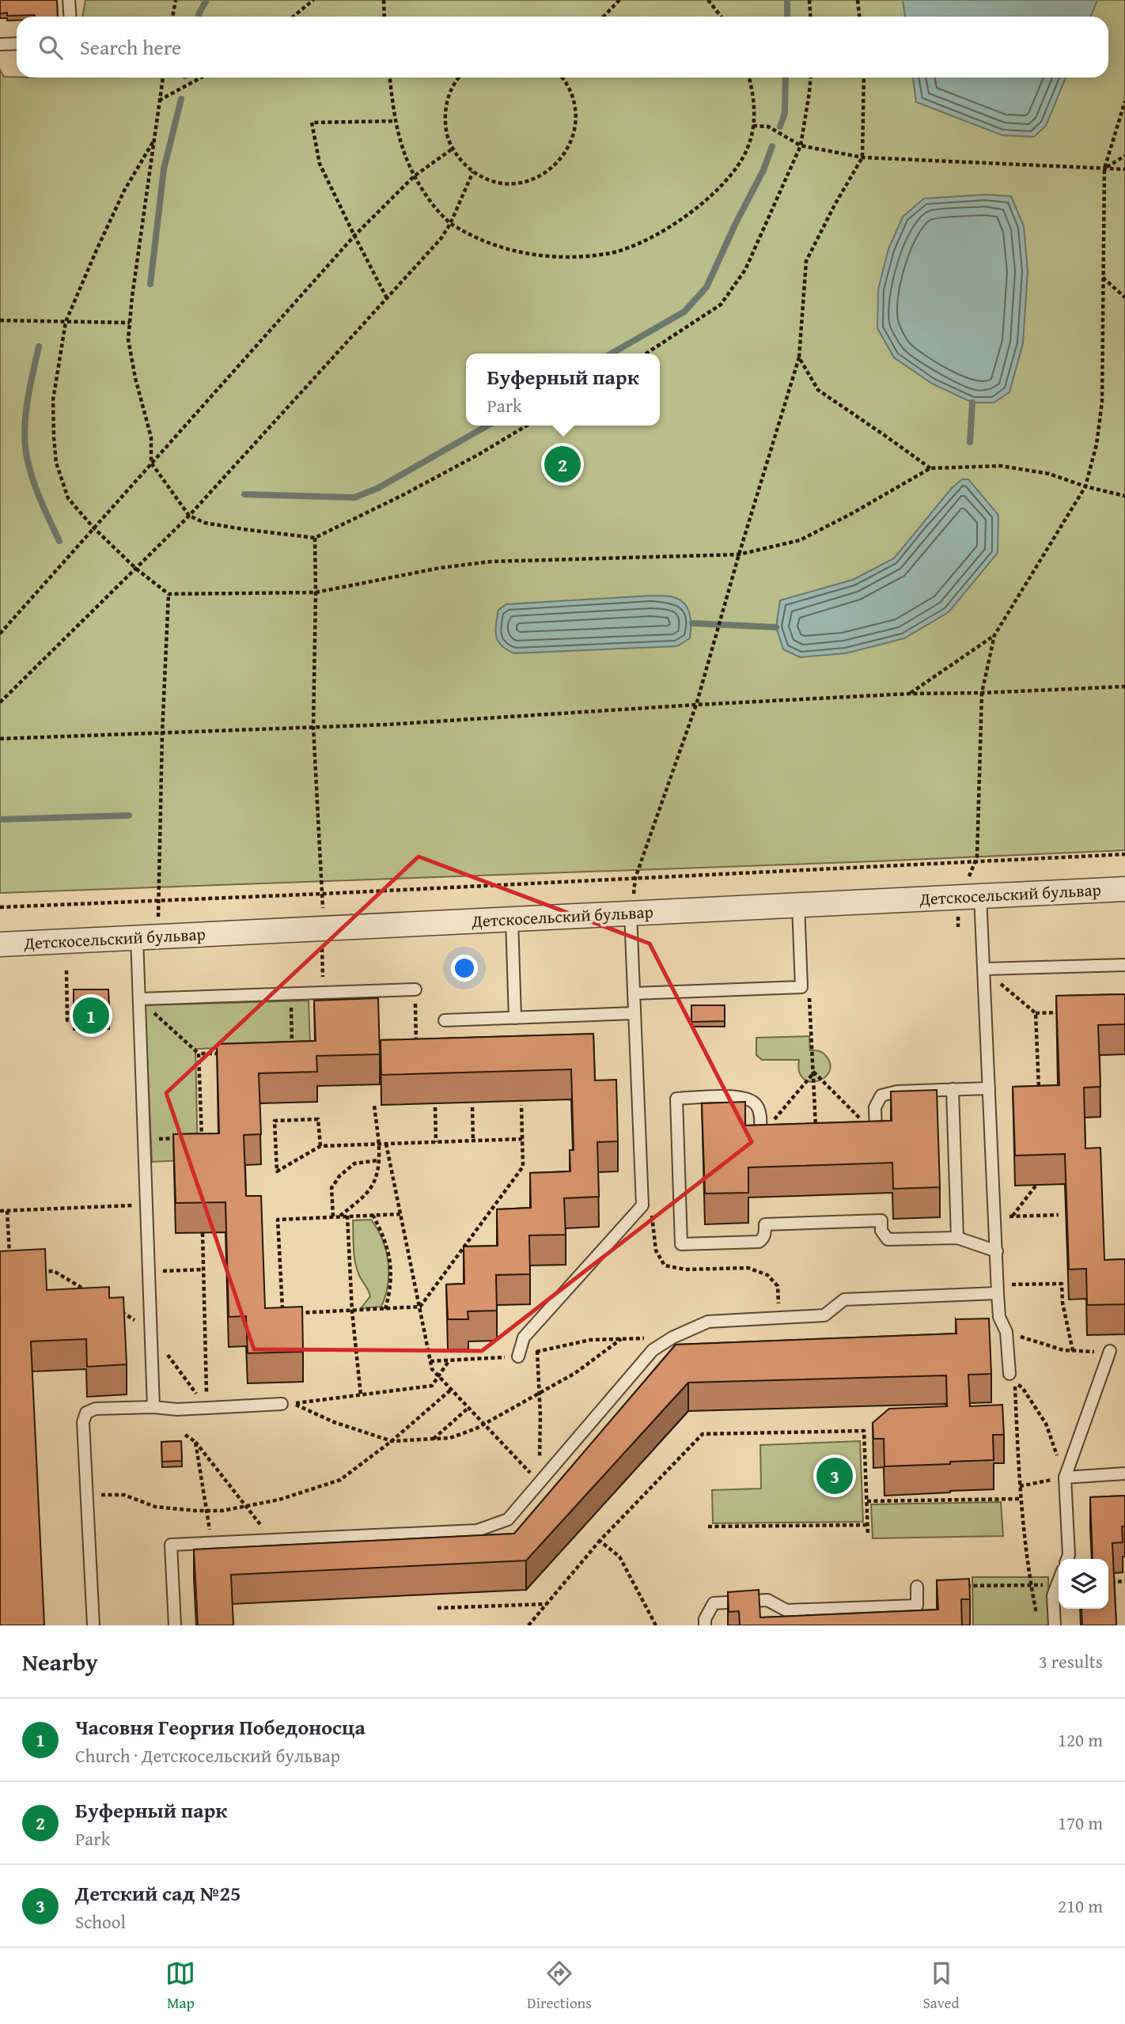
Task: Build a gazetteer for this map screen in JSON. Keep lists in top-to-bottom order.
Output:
{
  "streets": {
    "street": ["Детскосельский бульвар"]
  },
  "page": {
    "search": "Search here",
    "popup": ["Буферный парк", "Park"],
    "pins": ["2", "1", "3"],
    "heading": ["Nearby", "3 results"],
    "list": [
      {
        "mark": "1",
        "name": "Часовня Георгия Победоносца",
        "note": "Church · Детскосельский бульвар",
        "value": "120 m"
      },
      {
        "mark": "2",
        "name": "Буферный парк",
        "note": "Park",
        "value": "170 m"
      },
      {
        "mark": "3",
        "name": "Детский сад №25",
        "note": "School",
        "value": "210 m"
      }
    ],
    "nav": ["Map", "Directions", "Saved"]
  }
}
